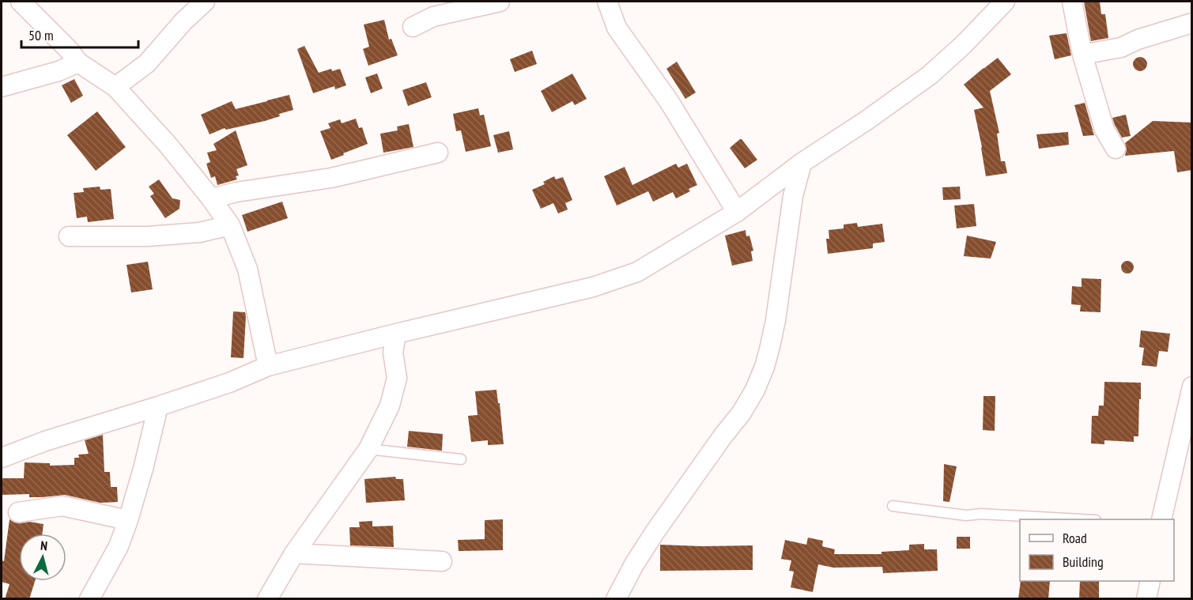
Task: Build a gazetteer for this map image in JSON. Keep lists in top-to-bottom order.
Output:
{
  "legend": ["Road", "Building"],
  "scale_bar": "50 m",
  "north": "top"
}
